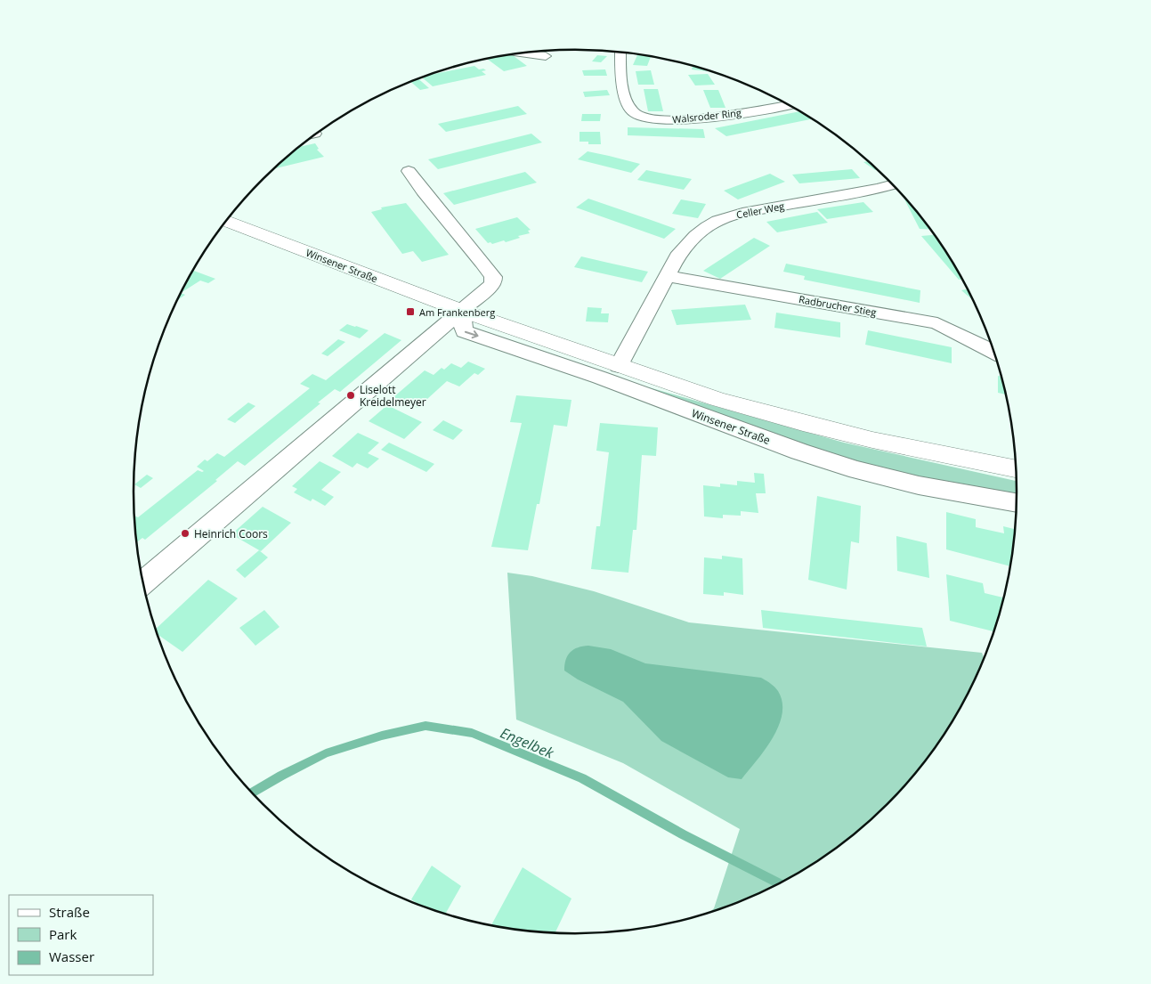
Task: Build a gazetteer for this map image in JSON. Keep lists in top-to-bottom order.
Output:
{
  "streets": {
    "main road": ["Winsener Straße"],
    "street": ["Walsroder Ring", "Celler Weg", "Radbrucher Stieg"]
  },
  "crossings": [
    ["Celler Weg", "Winsener Straße"],
    ["Celler Weg", "Radbrucher Stieg"]
  ],
  "water": ["Engelbek"],
  "places": {
    "transit": ["Am Frankenberg"],
    "other": ["Liselott Kreidelmeyer", "Heinrich Coors"]
  },
  "legend": ["Straße", "Park", "Wasser"]
}
